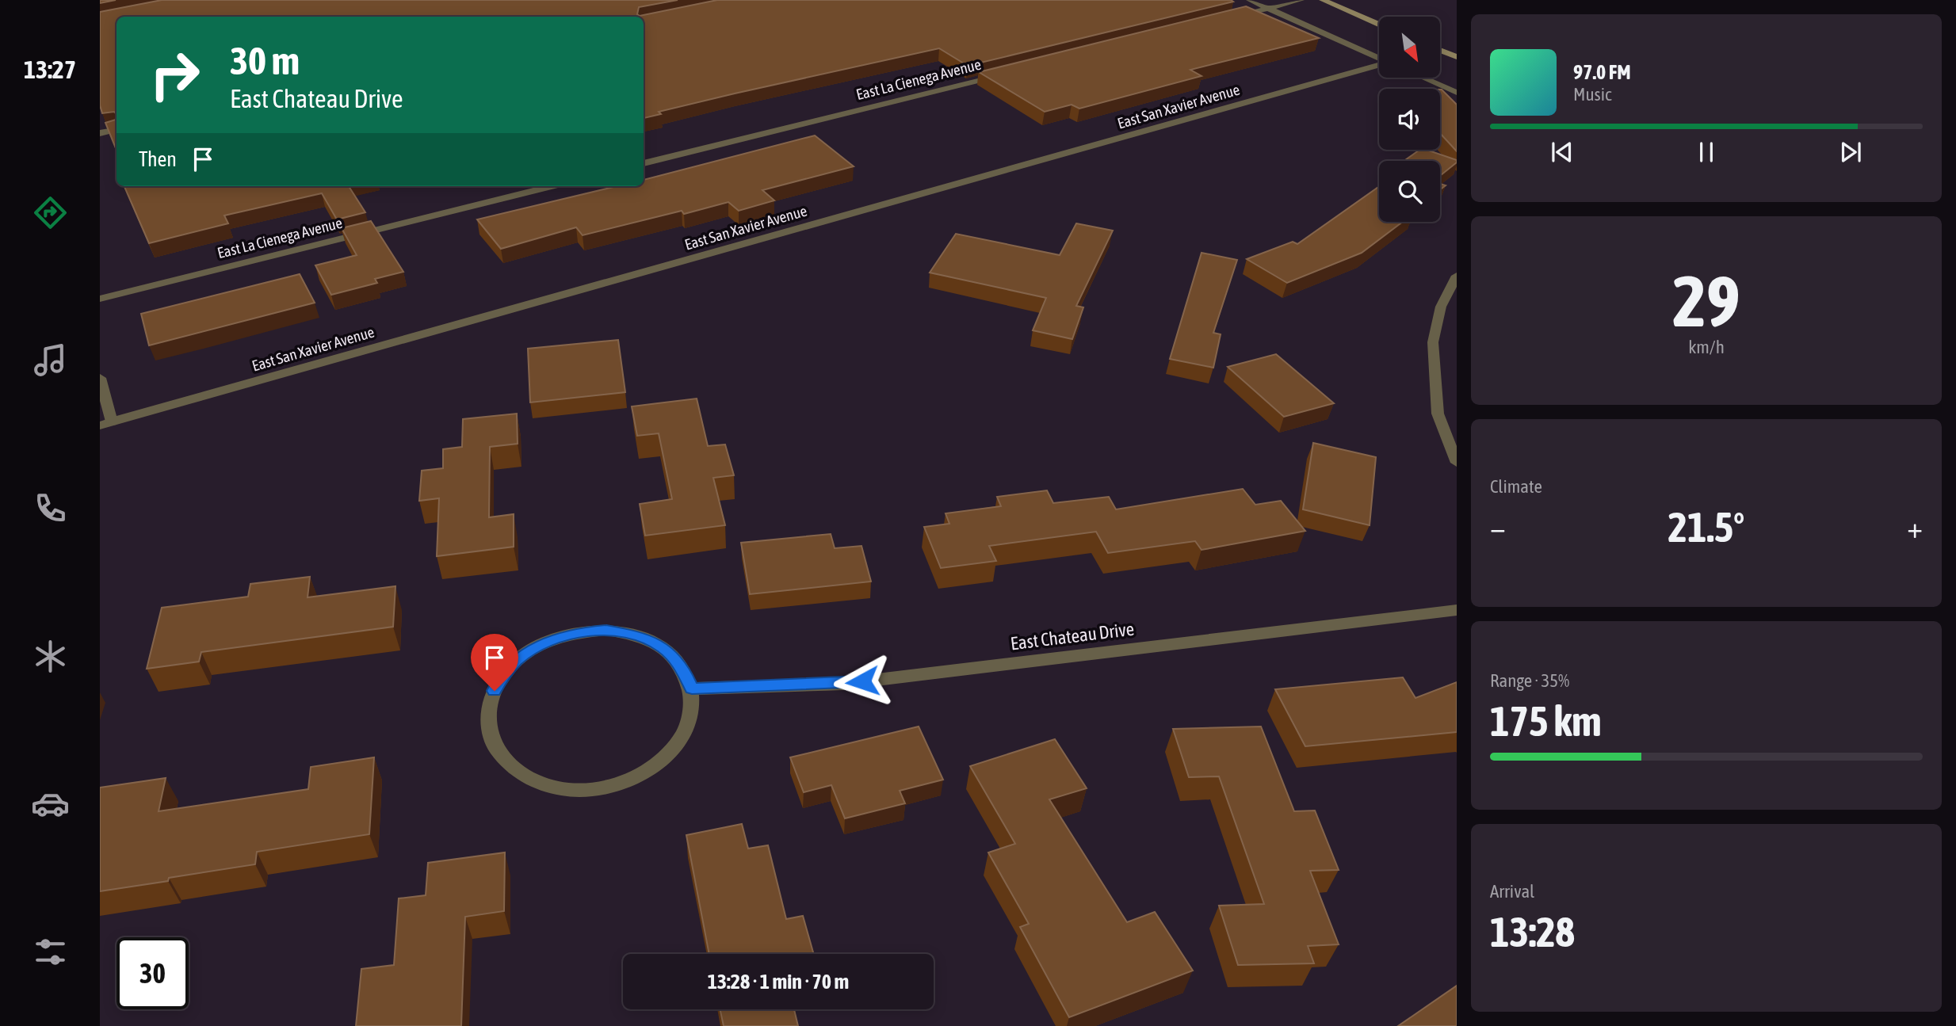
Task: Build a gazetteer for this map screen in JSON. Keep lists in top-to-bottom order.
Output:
{
  "streets": {
    "street": ["East La Cienega Avenue", "East San Xavier Avenue", "East Chateau Drive"]
  },
  "north": "bottom right",
  "page": {
    "tabs": "13:27",
    "turn": ["30 m", "East Chateau Drive"],
    "song": ["97.0 FM", "Music"],
    "then": "Then",
    "tile": [
      ["29", "km/h"],
      "Climate",
      ["Range · 35%", "175 km"],
      ["Arrival", "13:28"]
    ],
    "heat": ["−", "21.5°", "+"],
    "limit": "30",
    "trip": "13:28 · 1 min · 70 m"
  }
}
